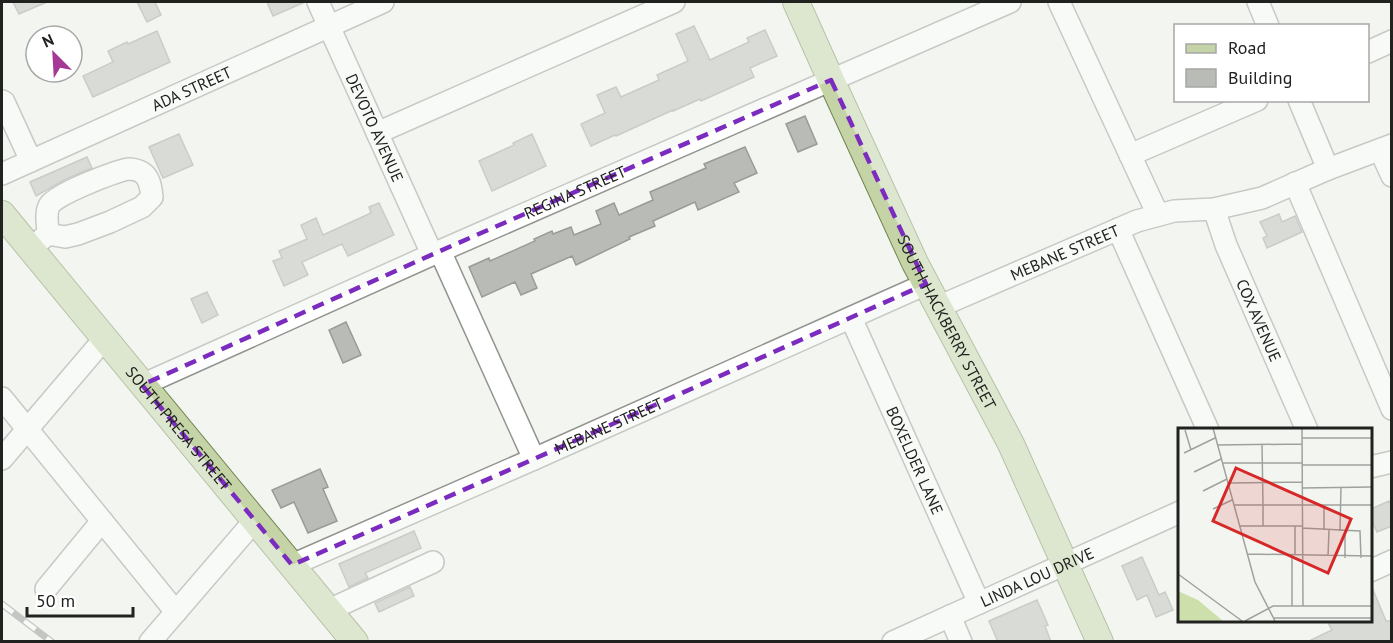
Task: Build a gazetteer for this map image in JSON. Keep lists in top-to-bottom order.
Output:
{
  "streets": {
    "main road": ["SOUTH HACKBERRY STREET", "SOUTH PRESA STREET"],
    "street": [
      "ADA STREET",
      "DEVOTO AVENUE",
      "REGINA STREET",
      "MEBANE STREET",
      "COX AVENUE",
      "BOXELDER LANE",
      "LINDA LOU DRIVE"
    ]
  },
  "crossings": [
    ["ADA STREET", "DEVOTO AVENUE"],
    ["DEVOTO AVENUE", "REGINA STREET"],
    ["DEVOTO AVENUE", "MEBANE STREET"],
    ["REGINA STREET", "SOUTH HACKBERRY STREET"],
    ["REGINA STREET", "SOUTH PRESA STREET"],
    ["MEBANE STREET", "COX AVENUE"],
    ["MEBANE STREET", "SOUTH HACKBERRY STREET"],
    ["MEBANE STREET", "SOUTH PRESA STREET"],
    ["MEBANE STREET", "BOXELDER LANE"],
    ["SOUTH HACKBERRY STREET", "LINDA LOU DRIVE"],
    ["BOXELDER LANE", "LINDA LOU DRIVE"]
  ],
  "legend": ["Road", "Building"],
  "scale_bar": "50 m",
  "north": "top left"
}
